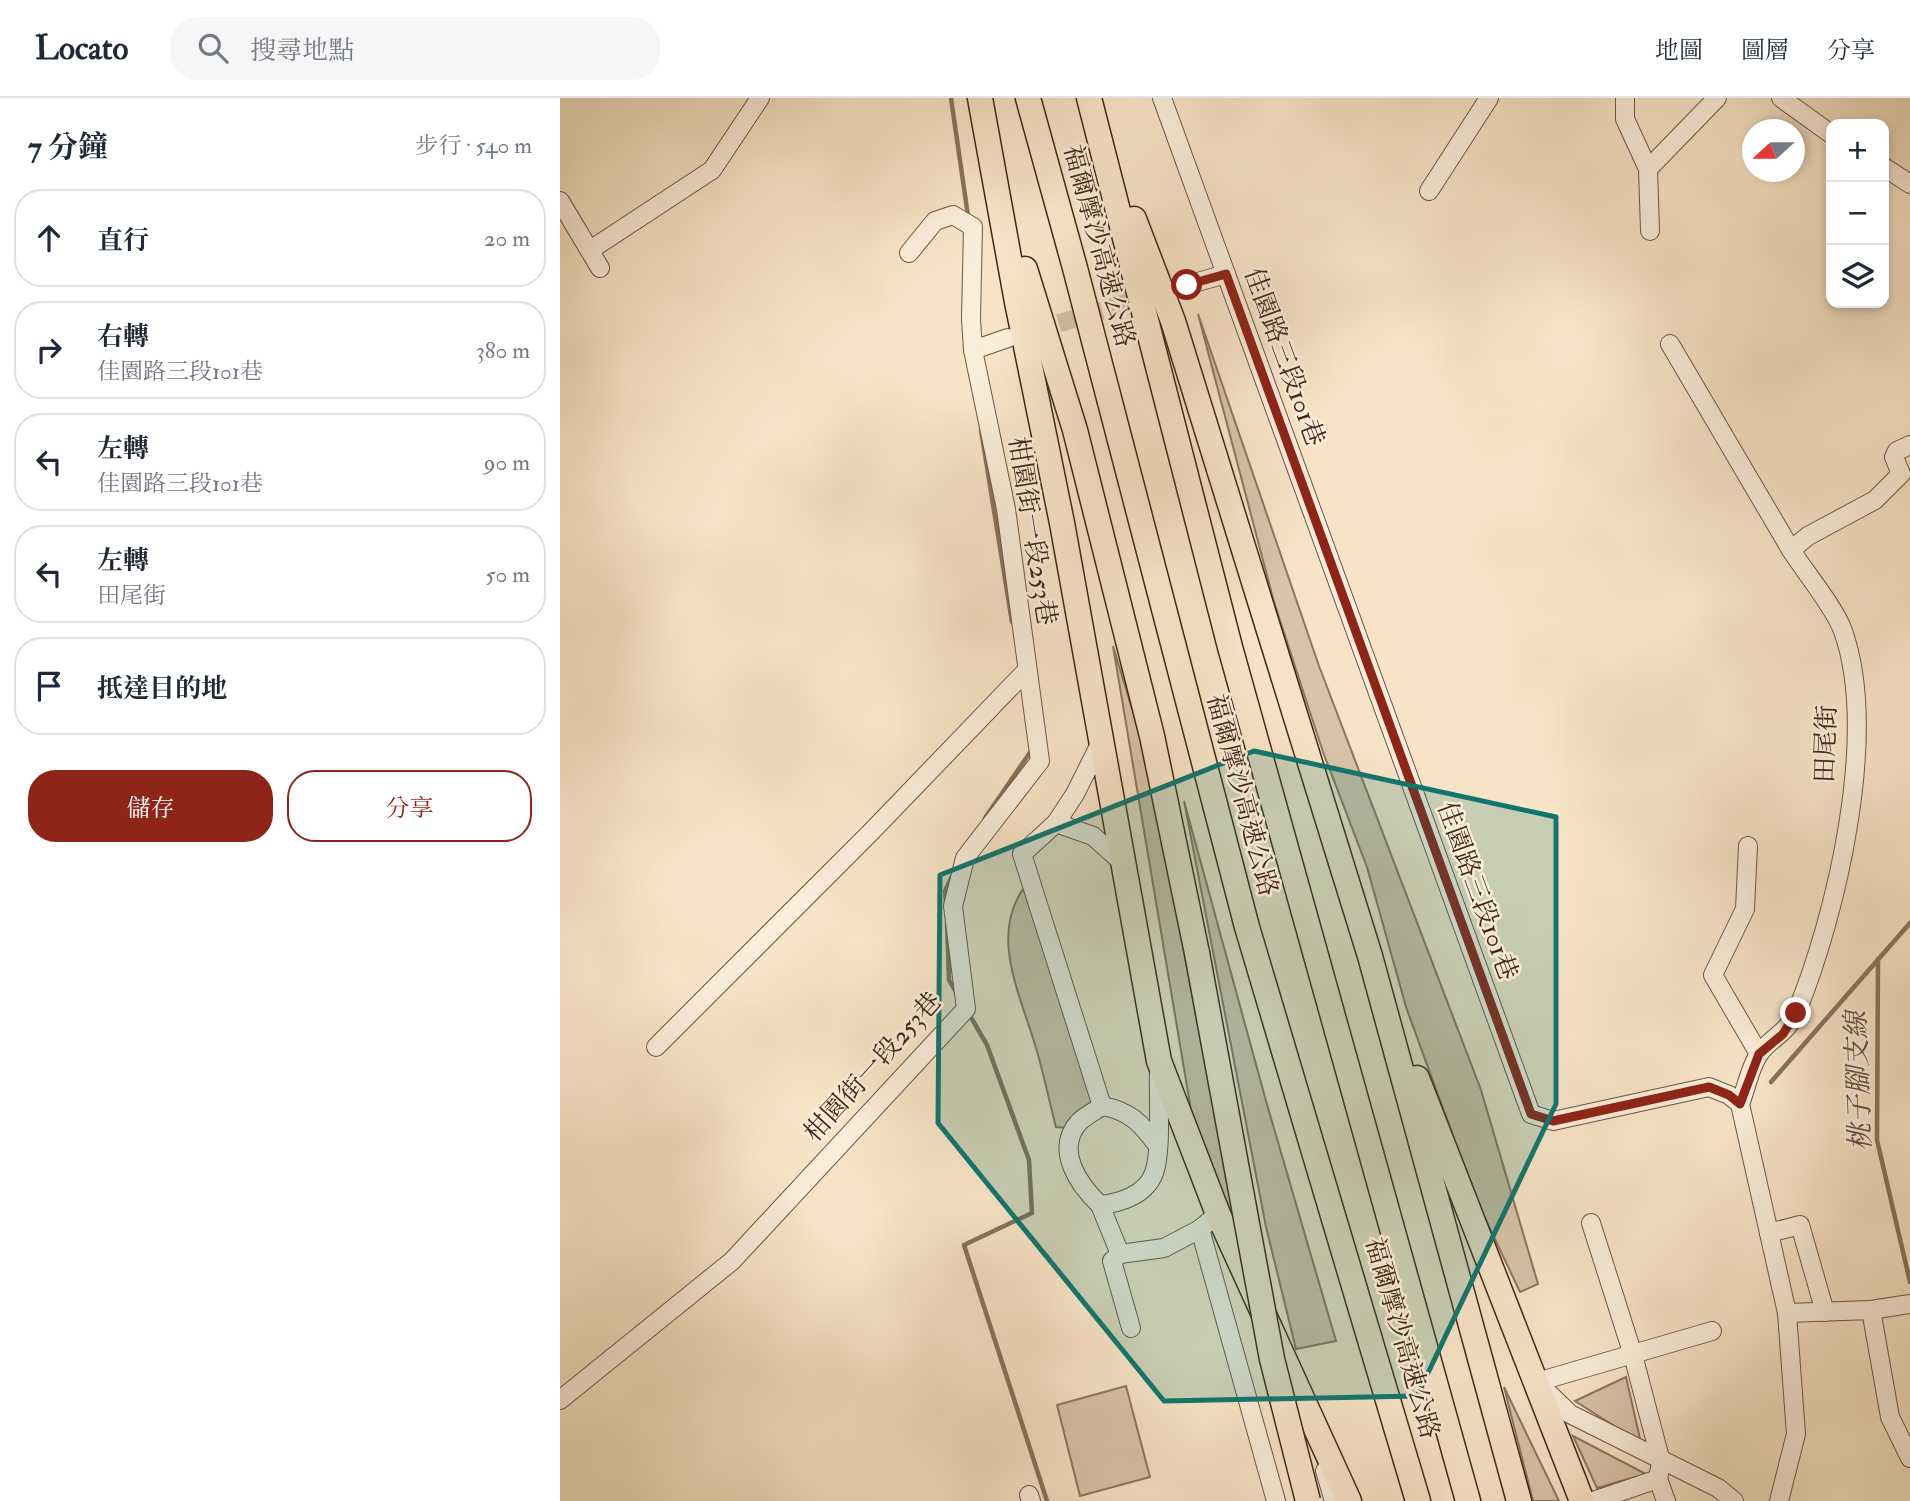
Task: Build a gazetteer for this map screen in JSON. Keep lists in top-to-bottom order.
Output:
{
  "streets": {
    "highway": ["福爾摩沙高速公路"],
    "street": ["佳園路三段101巷", "柑園街一段253巷", "田尾街"]
  },
  "crossings": [
    ["佳園路三段101巷", "田尾街"]
  ],
  "water": ["桃子腳支線"],
  "north": "left",
  "page": {
    "header": "Locato",
    "search": "搜尋地點",
    "nav": ["地圖", "圖層", "分享"],
    "heading": ["7 分鐘", "步行 · 540 m"],
    "map_buttons": ["+", "−"],
    "list": [
      ["直行", "20 m"],
      ["右轉", "佳園路三段101巷", "380 m"],
      ["左轉", "佳園路三段101巷", "90 m"],
      ["左轉", "田尾街", "50 m"],
      "抵達目的地"
    ],
    "buttons": ["儲存", "分享"]
  }
}
